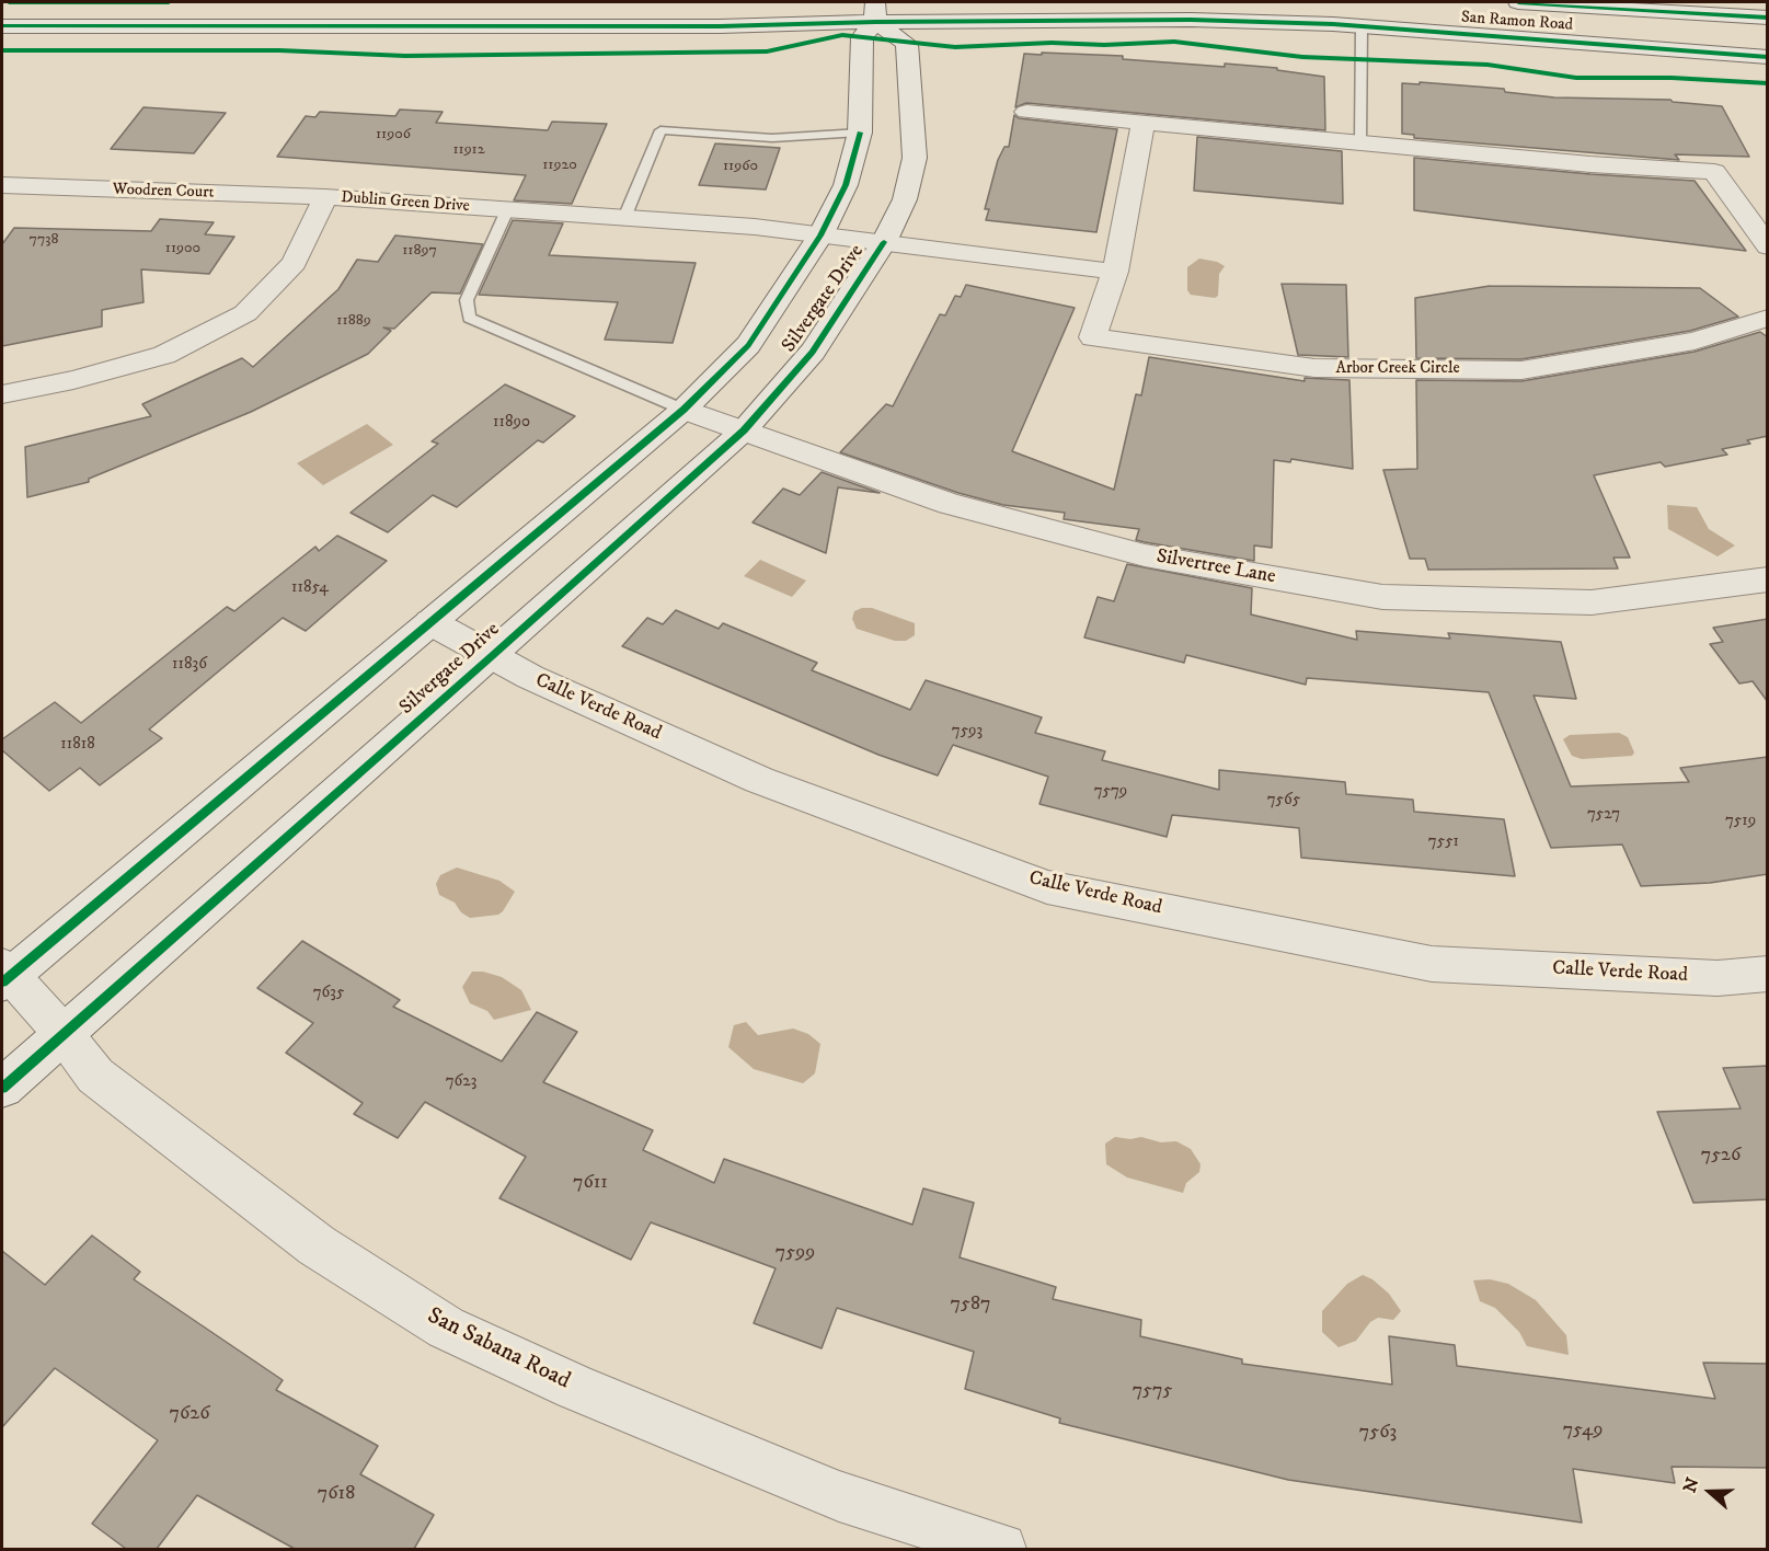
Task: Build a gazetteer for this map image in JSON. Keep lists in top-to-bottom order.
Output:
{
  "streets": {
    "street": [
      "San Ramon Road",
      "Woodren Court",
      "Dublin Green Drive",
      "Silvergate Drive",
      "Arbor Creek Circle",
      "Silvertree Lane",
      "Calle Verde Road",
      "San Sabana Road"
    ]
  },
  "crossings": [
    ["San Ramon Road", "Silvergate Drive"],
    ["Woodren Court", "Dublin Green Drive"],
    ["Dublin Green Drive", "Silvergate Drive"],
    ["Silvergate Drive", "Silvertree Lane"],
    ["Silvergate Drive", "Calle Verde Road"],
    ["Silvergate Drive", "San Sabana Road"]
  ],
  "house_numbers": [
    "11906",
    "11912",
    "11920",
    "11960",
    "7738",
    "11900",
    "11897",
    "11889",
    "11890",
    "11854",
    "11836",
    "7593",
    "11818",
    "7579",
    "7565",
    "7527",
    "7519",
    "7551",
    "7635",
    "7623",
    "7526",
    "7611",
    "7599",
    "7587",
    "7575",
    "7626",
    "7549",
    "7563",
    "7618"
  ],
  "north": "left"
}
